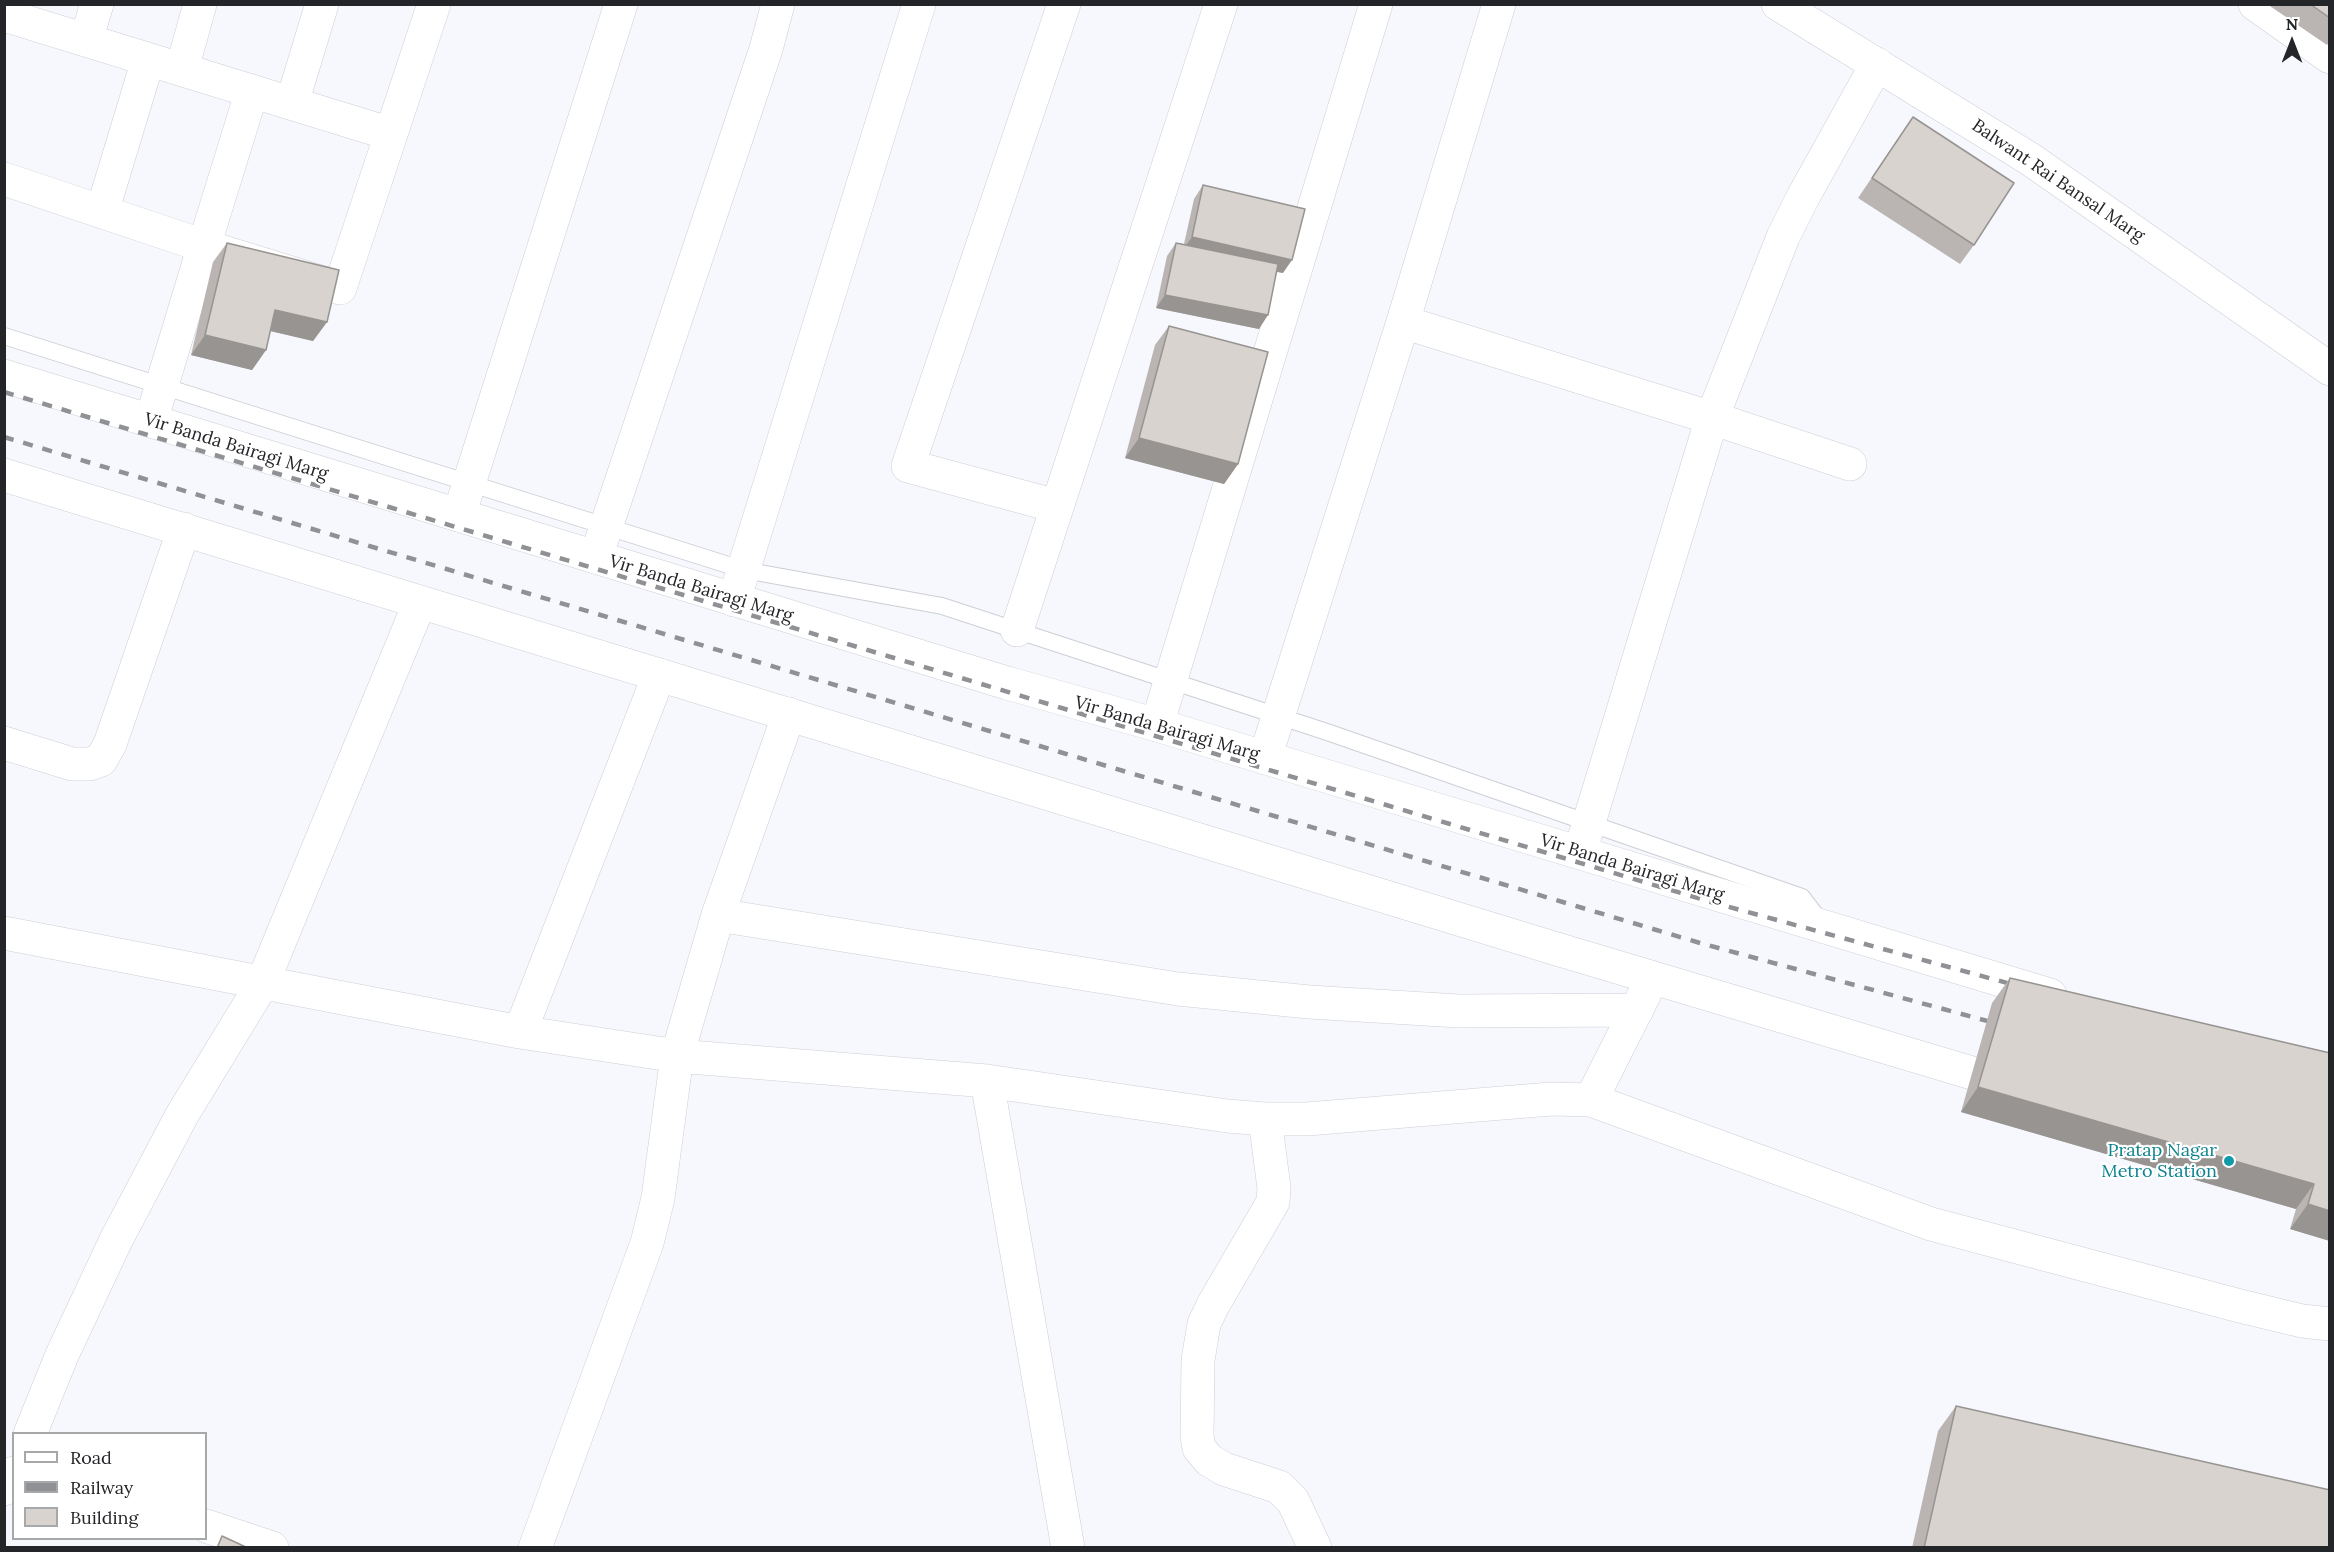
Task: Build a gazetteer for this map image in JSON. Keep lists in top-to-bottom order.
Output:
{
  "streets": {
    "street": ["Balwant Rai Bansal Marg", "Vir Banda Bairagi Marg"]
  },
  "places": ["Pratap Nagar Metro Station"],
  "legend": ["Road", "Railway", "Building"],
  "north": "top"
}
